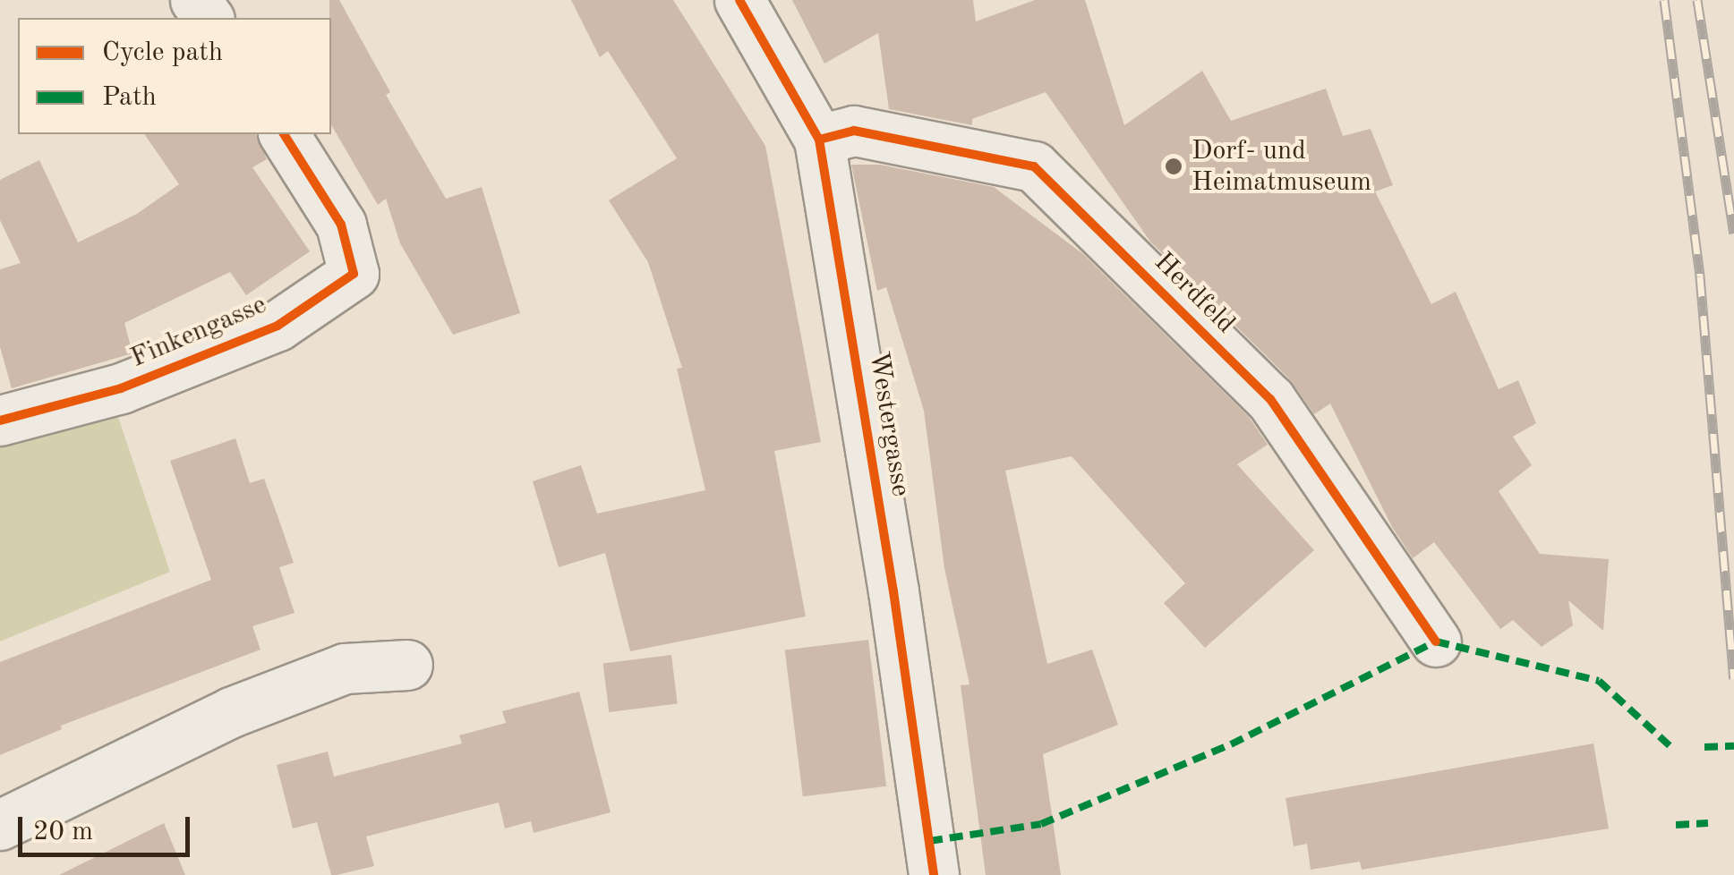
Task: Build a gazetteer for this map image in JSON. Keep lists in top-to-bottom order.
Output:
{
  "streets": {
    "street": ["Herdfeld", "Finkengasse", "Westergasse"]
  },
  "crossings": [
    ["Herdfeld", "Westergasse"]
  ],
  "places": ["Dorf- und Heimatmuseum"],
  "legend": ["Cycle path", "Path"],
  "scale_bar": "20 m"
}
